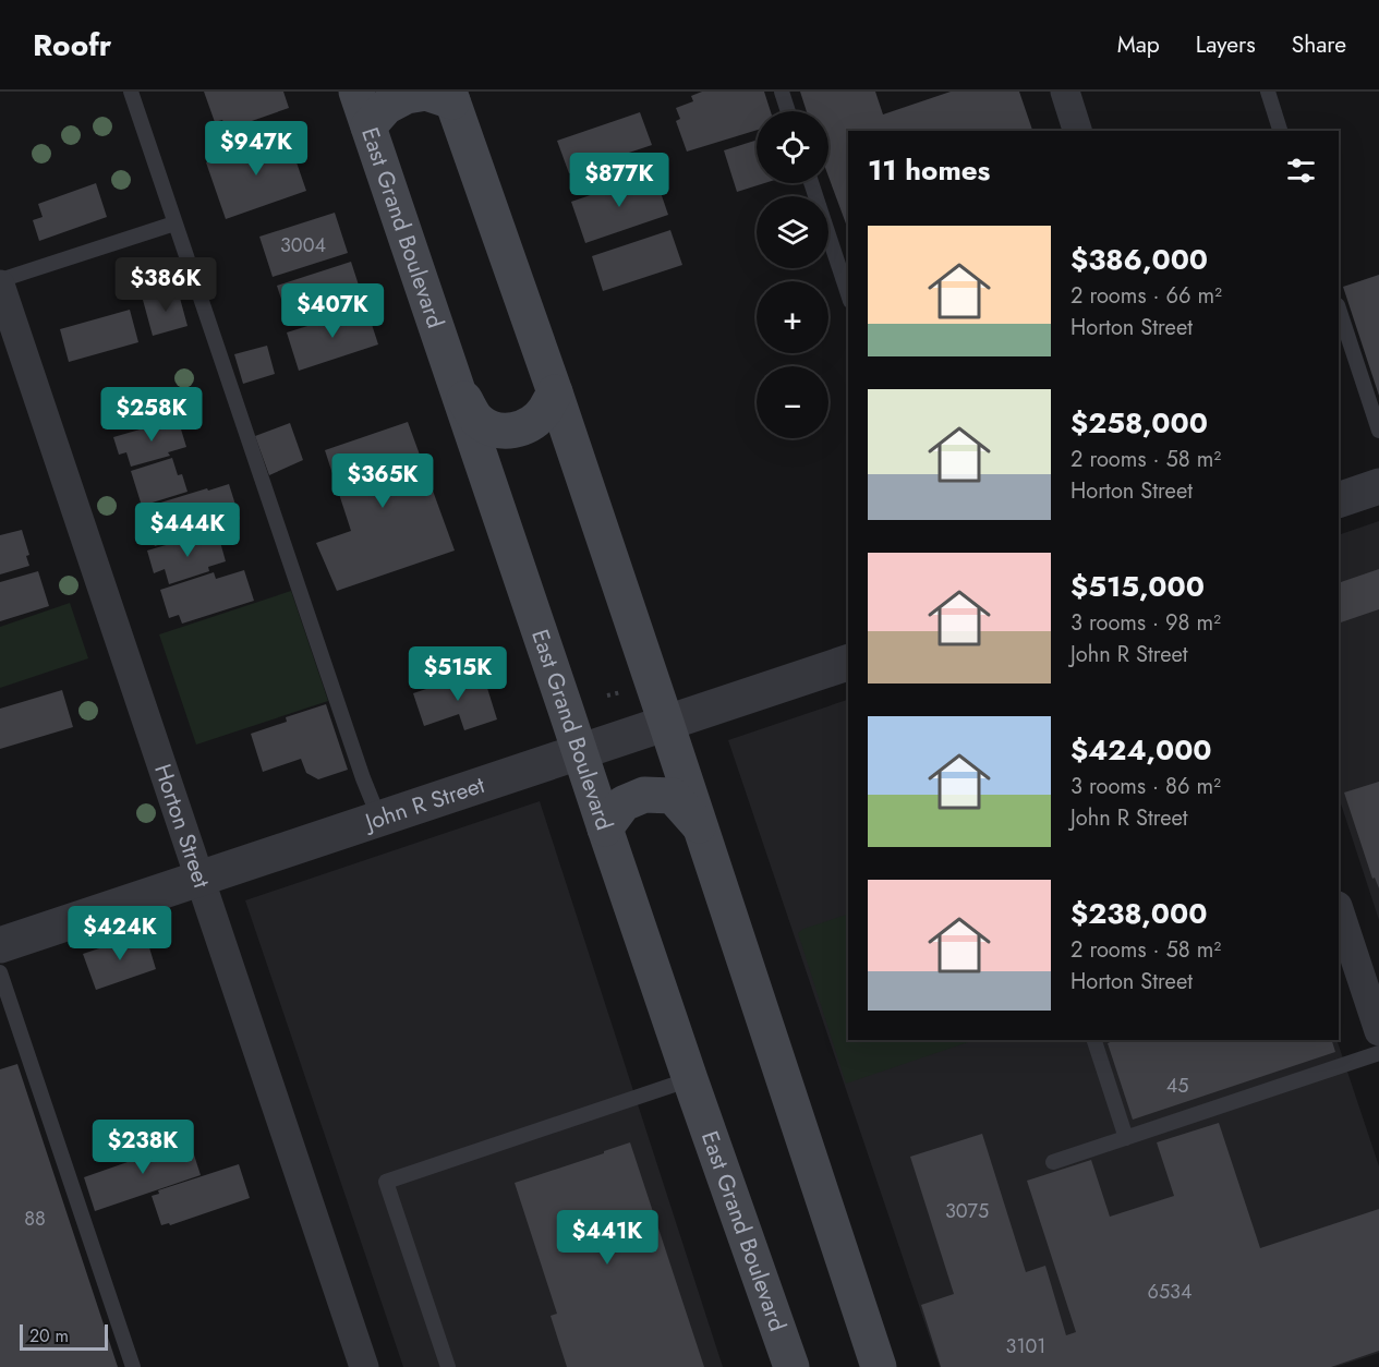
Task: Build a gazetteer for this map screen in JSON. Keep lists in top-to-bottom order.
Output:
{
  "streets": {
    "main road": ["East Grand Boulevard"],
    "street": ["John R Street", "Horton Street"]
  },
  "crossings": [
    ["East Grand Boulevard", "John R Street"],
    ["John R Street", "Horton Street"]
  ],
  "house_numbers": [
    "3004",
    "45",
    "3075",
    "88",
    "6534",
    "3101"
  ],
  "scale_bar": "20 m",
  "page": {
    "header": "Roofr",
    "nav": ["Map", "Layers", "Share"],
    "map_buttons": ["+", "−"],
    "price": [
      "$947K",
      "$877K",
      "$386K",
      "$407K",
      "$258K",
      "$365K",
      "$444K",
      "$515K",
      "$424K",
      "$238K",
      "$441K"
    ],
    "heading": "11 homes",
    "list": [
      {
        "name": "$386,000",
        "note": "2 rooms · 66 m² · Horton Street"
      },
      {
        "name": "$258,000",
        "note": "2 rooms · 58 m² · Horton Street"
      },
      {
        "name": "$515,000",
        "note": "3 rooms · 98 m² · John R Street"
      },
      {
        "name": "$424,000",
        "note": "3 rooms · 86 m² · John R Street"
      },
      {
        "name": "$238,000",
        "note": "2 rooms · 58 m² · Horton Street"
      }
    ],
    "scale": "20 m"
  }
}
